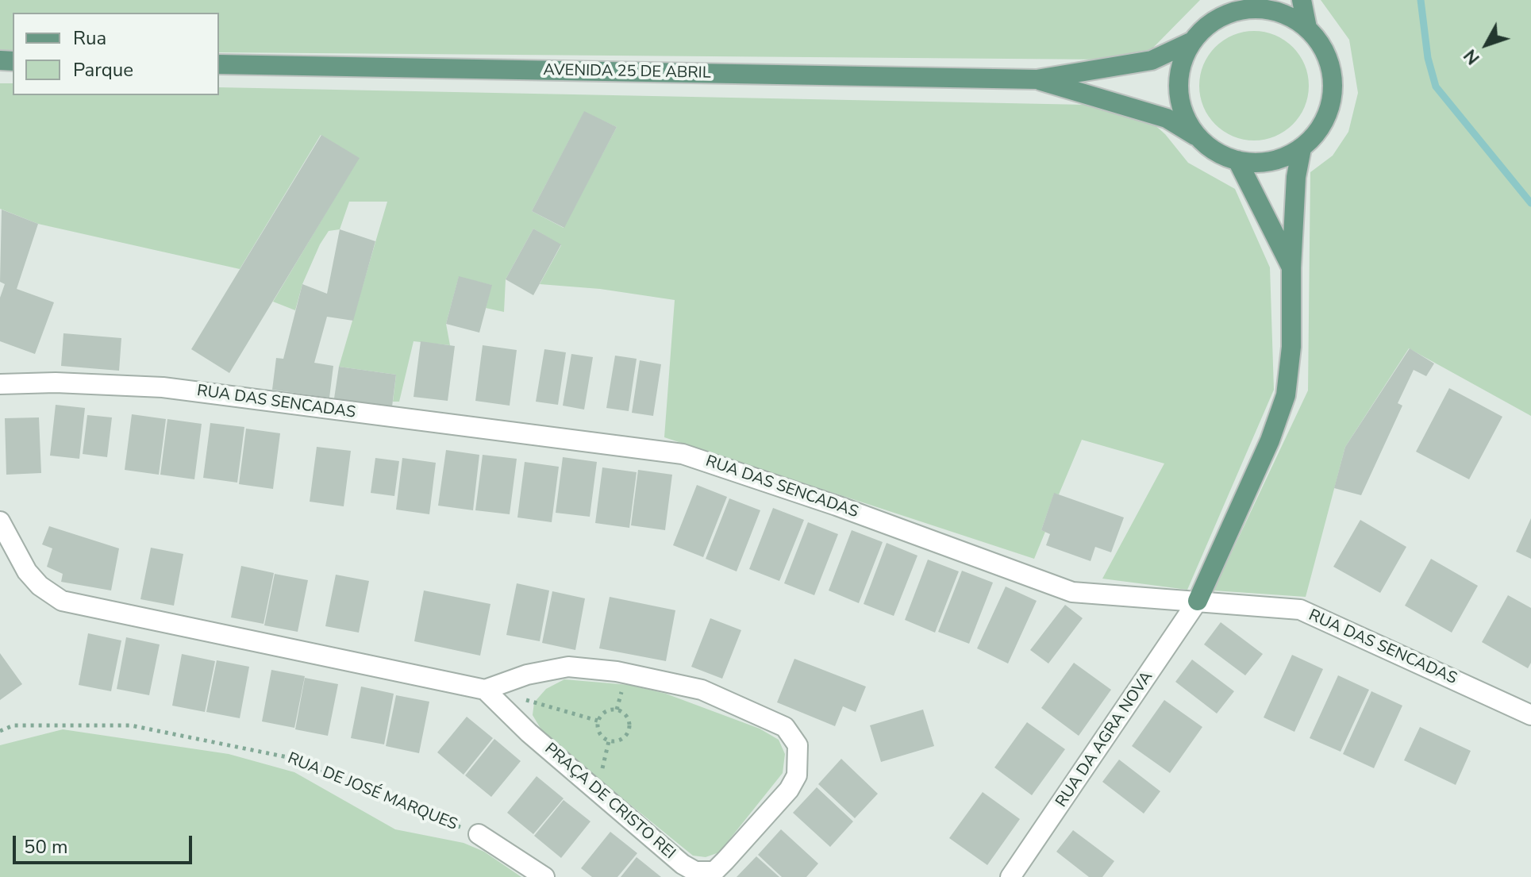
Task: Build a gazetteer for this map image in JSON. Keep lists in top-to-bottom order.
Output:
{
  "streets": {
    "main road": ["AVENIDA 25 DE ABRIL"],
    "street": ["RUA DAS SENCADAS", "RUA DA AGRA NOVA", "PRAÇA DE CRISTO REI"],
    "path": ["RUA DE JOSÉ MARQUES"]
  },
  "crossings": [
    ["RUA DAS SENCADAS", "RUA DA AGRA NOVA"]
  ],
  "legend": ["Rua", "Parque"],
  "scale_bar": "50 m",
  "north": "bottom left"
}
